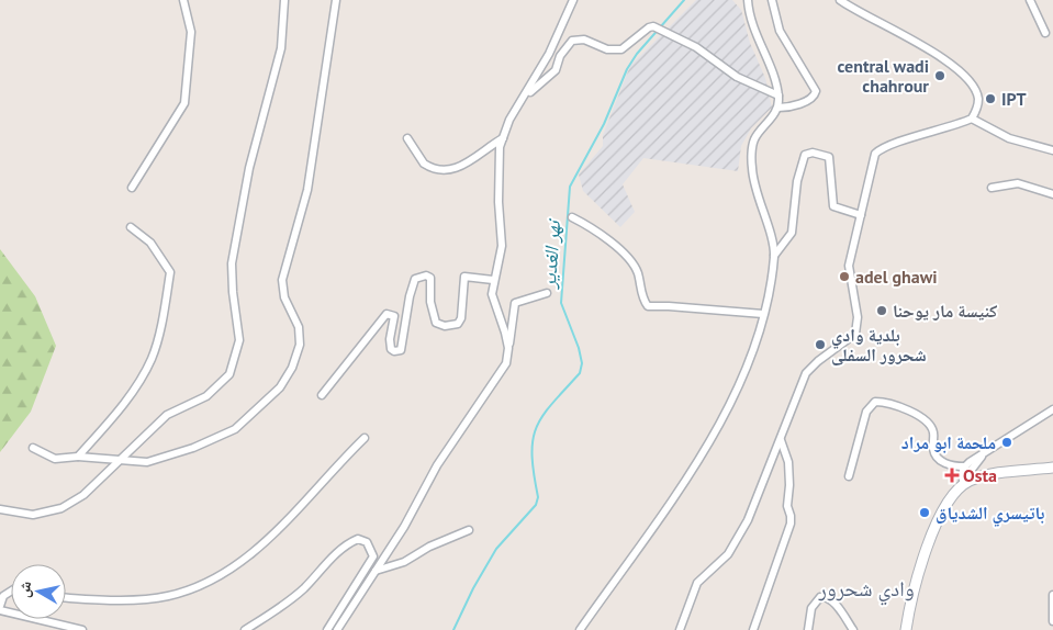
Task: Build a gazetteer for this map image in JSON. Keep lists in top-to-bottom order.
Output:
{
  "districts": ["وادي شحرور"],
  "water": ["نهر الغدير"],
  "places": {
    "other": [
      "central wadi chahrour",
      "IPT",
      "adel ghawi",
      "كنيسة مار يوحنا",
      "بلدية وادي شحرور السفلى",
      "ملحمة ابو مراد",
      "باتيسري الشدياق"
    ],
    "health": ["Osta"]
  },
  "north": "left"
}
